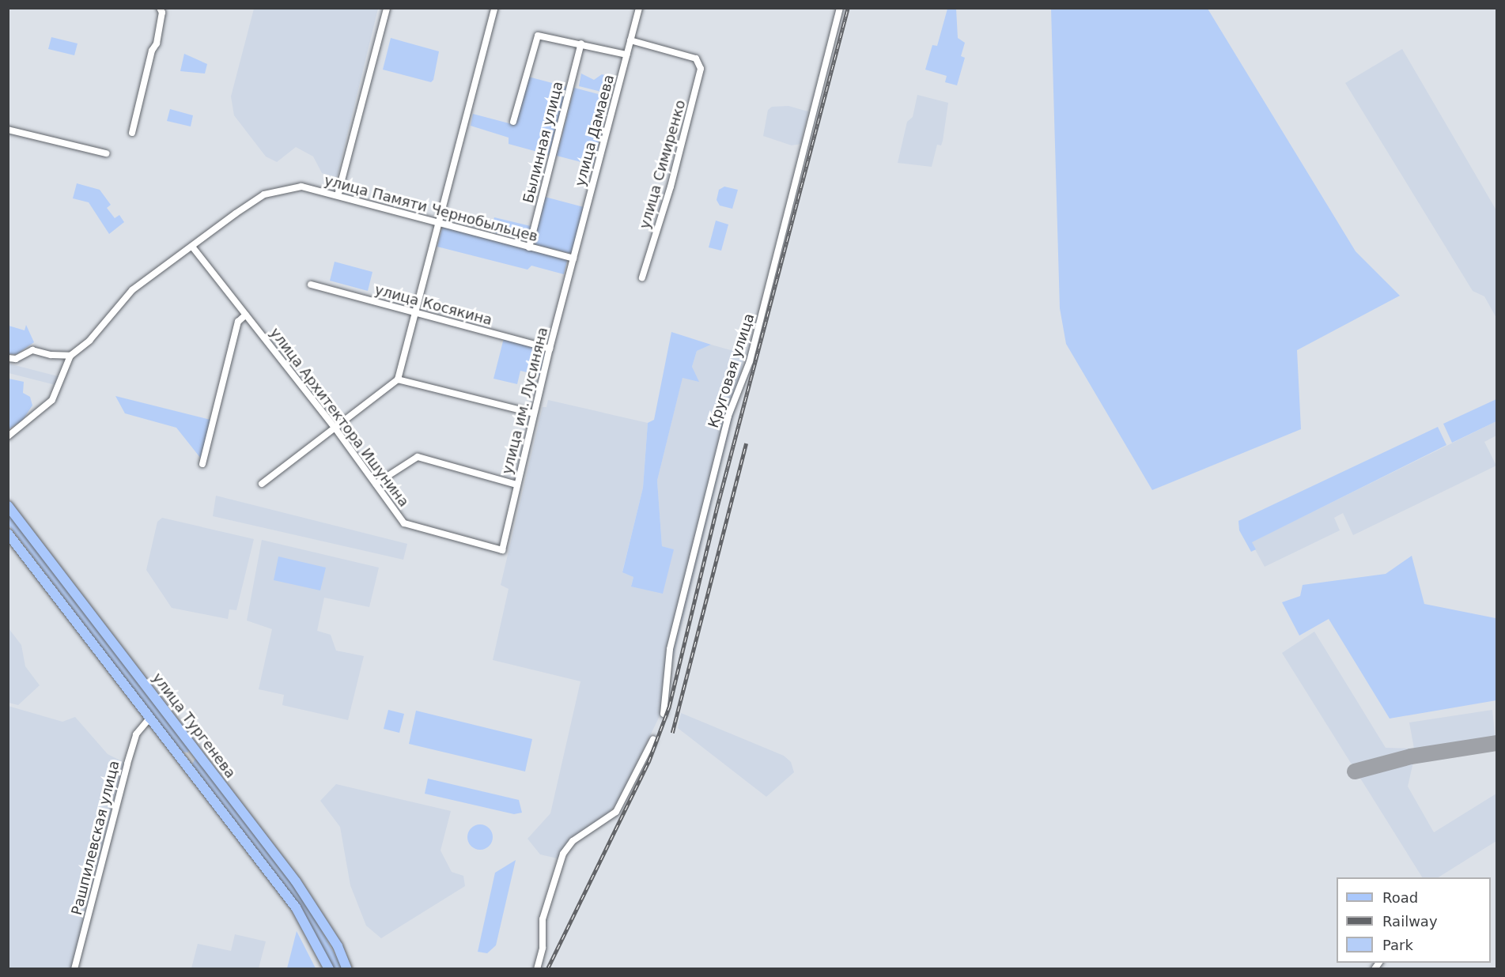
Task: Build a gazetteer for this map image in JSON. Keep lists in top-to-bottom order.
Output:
{
  "streets": {
    "main road": ["улица Тургенева"],
    "street": [
      "улица Дамаева",
      "Былинная улица",
      "улица Симиренко",
      "улица Памяти Чернобыльцев",
      "улица Косякина",
      "Круговая улица",
      "улица им. Лусиняна",
      "улица Архитектора Ишунина",
      "Рашпилевская улица"
    ]
  },
  "crossings": [
    ["улица Дамаева", "улица Симиренко"],
    ["улица Дамаева", "улица Памяти Чернобыльцев"],
    ["улица Дамаева", "улица им. Лусиняна"],
    ["Былинная улица", "улица Памяти Чернобыльцев"],
    ["улица Памяти Чернобыльцев", "улица им. Лусиняна"],
    ["улица Памяти Чернобыльцев", "улица Архитектора Ишунина"],
    ["улица Косякина", "улица им. Лусиняна"],
    ["улица им. Лусиняна", "улица Архитектора Ишунина"]
  ],
  "legend": ["Road", "Railway", "Park"]
}
